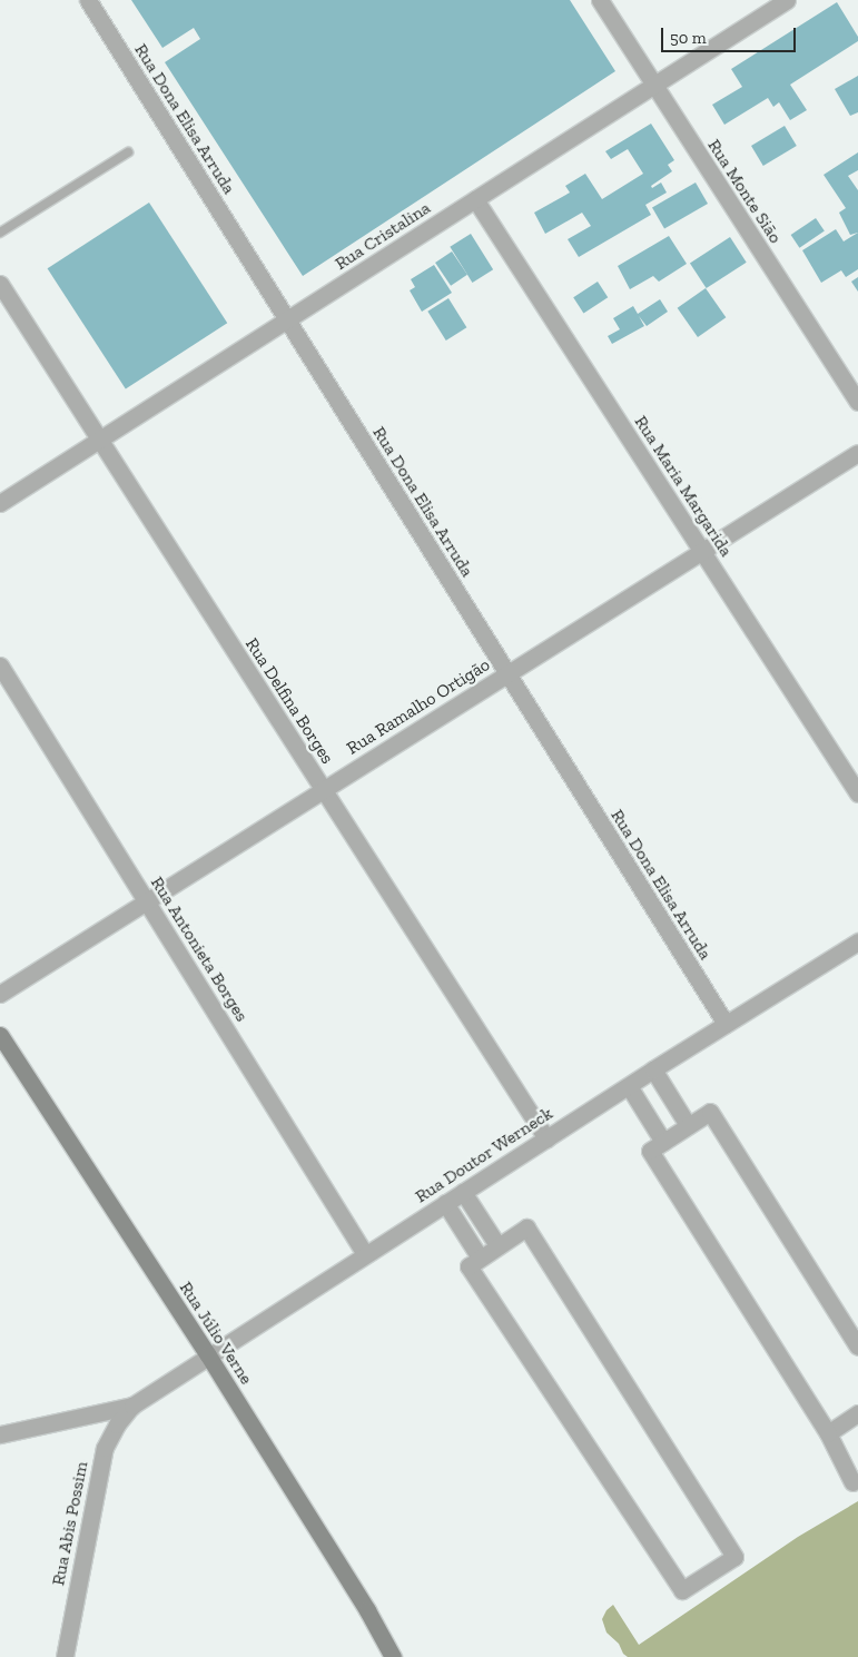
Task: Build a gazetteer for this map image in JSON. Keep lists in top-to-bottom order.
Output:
{
  "streets": {
    "street": [
      "Rua Dona Elisa Arruda",
      "Rua Monte Sião",
      "Rua Cristalina",
      "Rua Maria Margarida",
      "Rua Delfina Borges",
      "Rua Ramalho Ortigão",
      "Rua Antonieta Borges",
      "Rua Doutor Werneck",
      "Rua Júlio Verne",
      "Rua Abis Possim"
    ]
  },
  "crossings": [
    ["Rua Dona Elisa Arruda", "Rua Cristalina"],
    ["Rua Dona Elisa Arruda", "Rua Ramalho Ortigão"],
    ["Rua Dona Elisa Arruda", "Rua Doutor Werneck"],
    ["Rua Monte Sião", "Rua Cristalina"],
    ["Rua Cristalina", "Rua Maria Margarida"],
    ["Rua Cristalina", "Rua Delfina Borges"],
    ["Rua Maria Margarida", "Rua Ramalho Ortigão"],
    ["Rua Delfina Borges", "Rua Ramalho Ortigão"],
    ["Rua Delfina Borges", "Rua Doutor Werneck"],
    ["Rua Ramalho Ortigão", "Rua Antonieta Borges"],
    ["Rua Antonieta Borges", "Rua Doutor Werneck"],
    ["Rua Doutor Werneck", "Rua Júlio Verne"],
    ["Rua Doutor Werneck", "Rua Abis Possim"]
  ],
  "scale_bar": "50 m"
}
